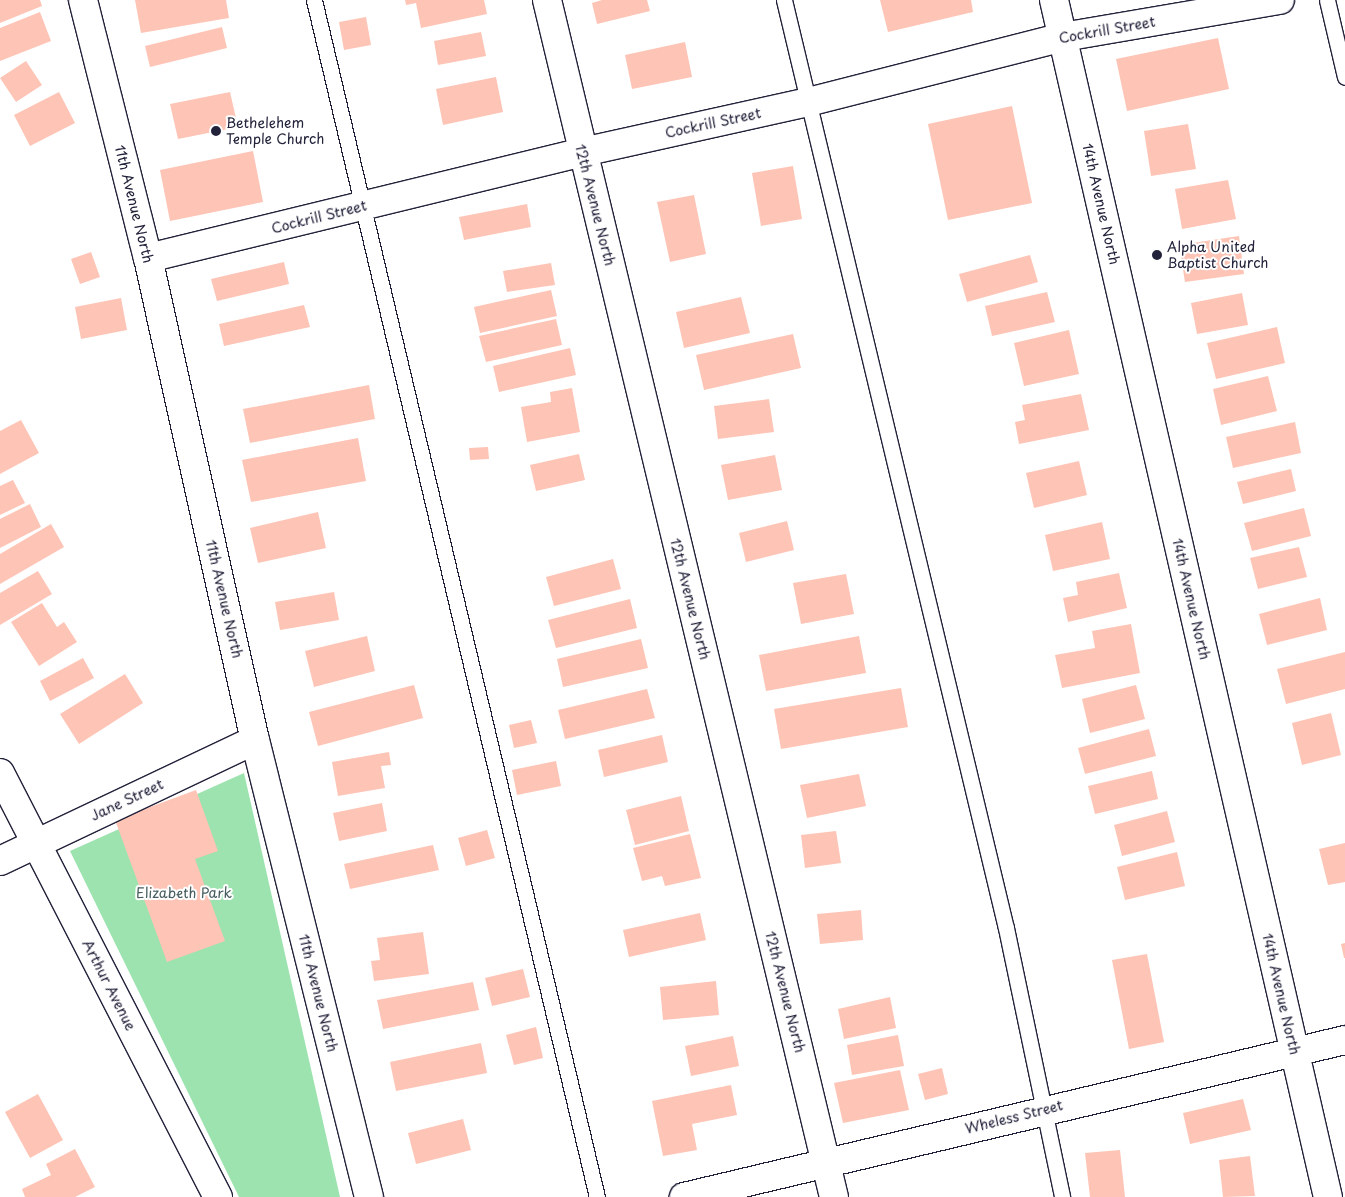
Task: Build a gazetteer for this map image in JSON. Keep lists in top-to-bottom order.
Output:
{
  "streets": {
    "street": [
      "Cockrill Street",
      "11th Avenue North",
      "14th Avenue North",
      "12th Avenue North",
      "Jane Street",
      "Arthur Avenue",
      "Wheless Street"
    ]
  },
  "crossings": [
    ["Cockrill Street", "11th Avenue North"],
    ["Cockrill Street", "14th Avenue North"],
    ["Cockrill Street", "12th Avenue North"],
    ["11th Avenue North", "Jane Street"],
    ["14th Avenue North", "Wheless Street"],
    ["12th Avenue North", "Wheless Street"],
    ["Jane Street", "Arthur Avenue"]
  ],
  "parks": ["Elizabeth Park"],
  "places": ["Bethelehem Temple Church", "Alpha United Baptist Church"]
}
